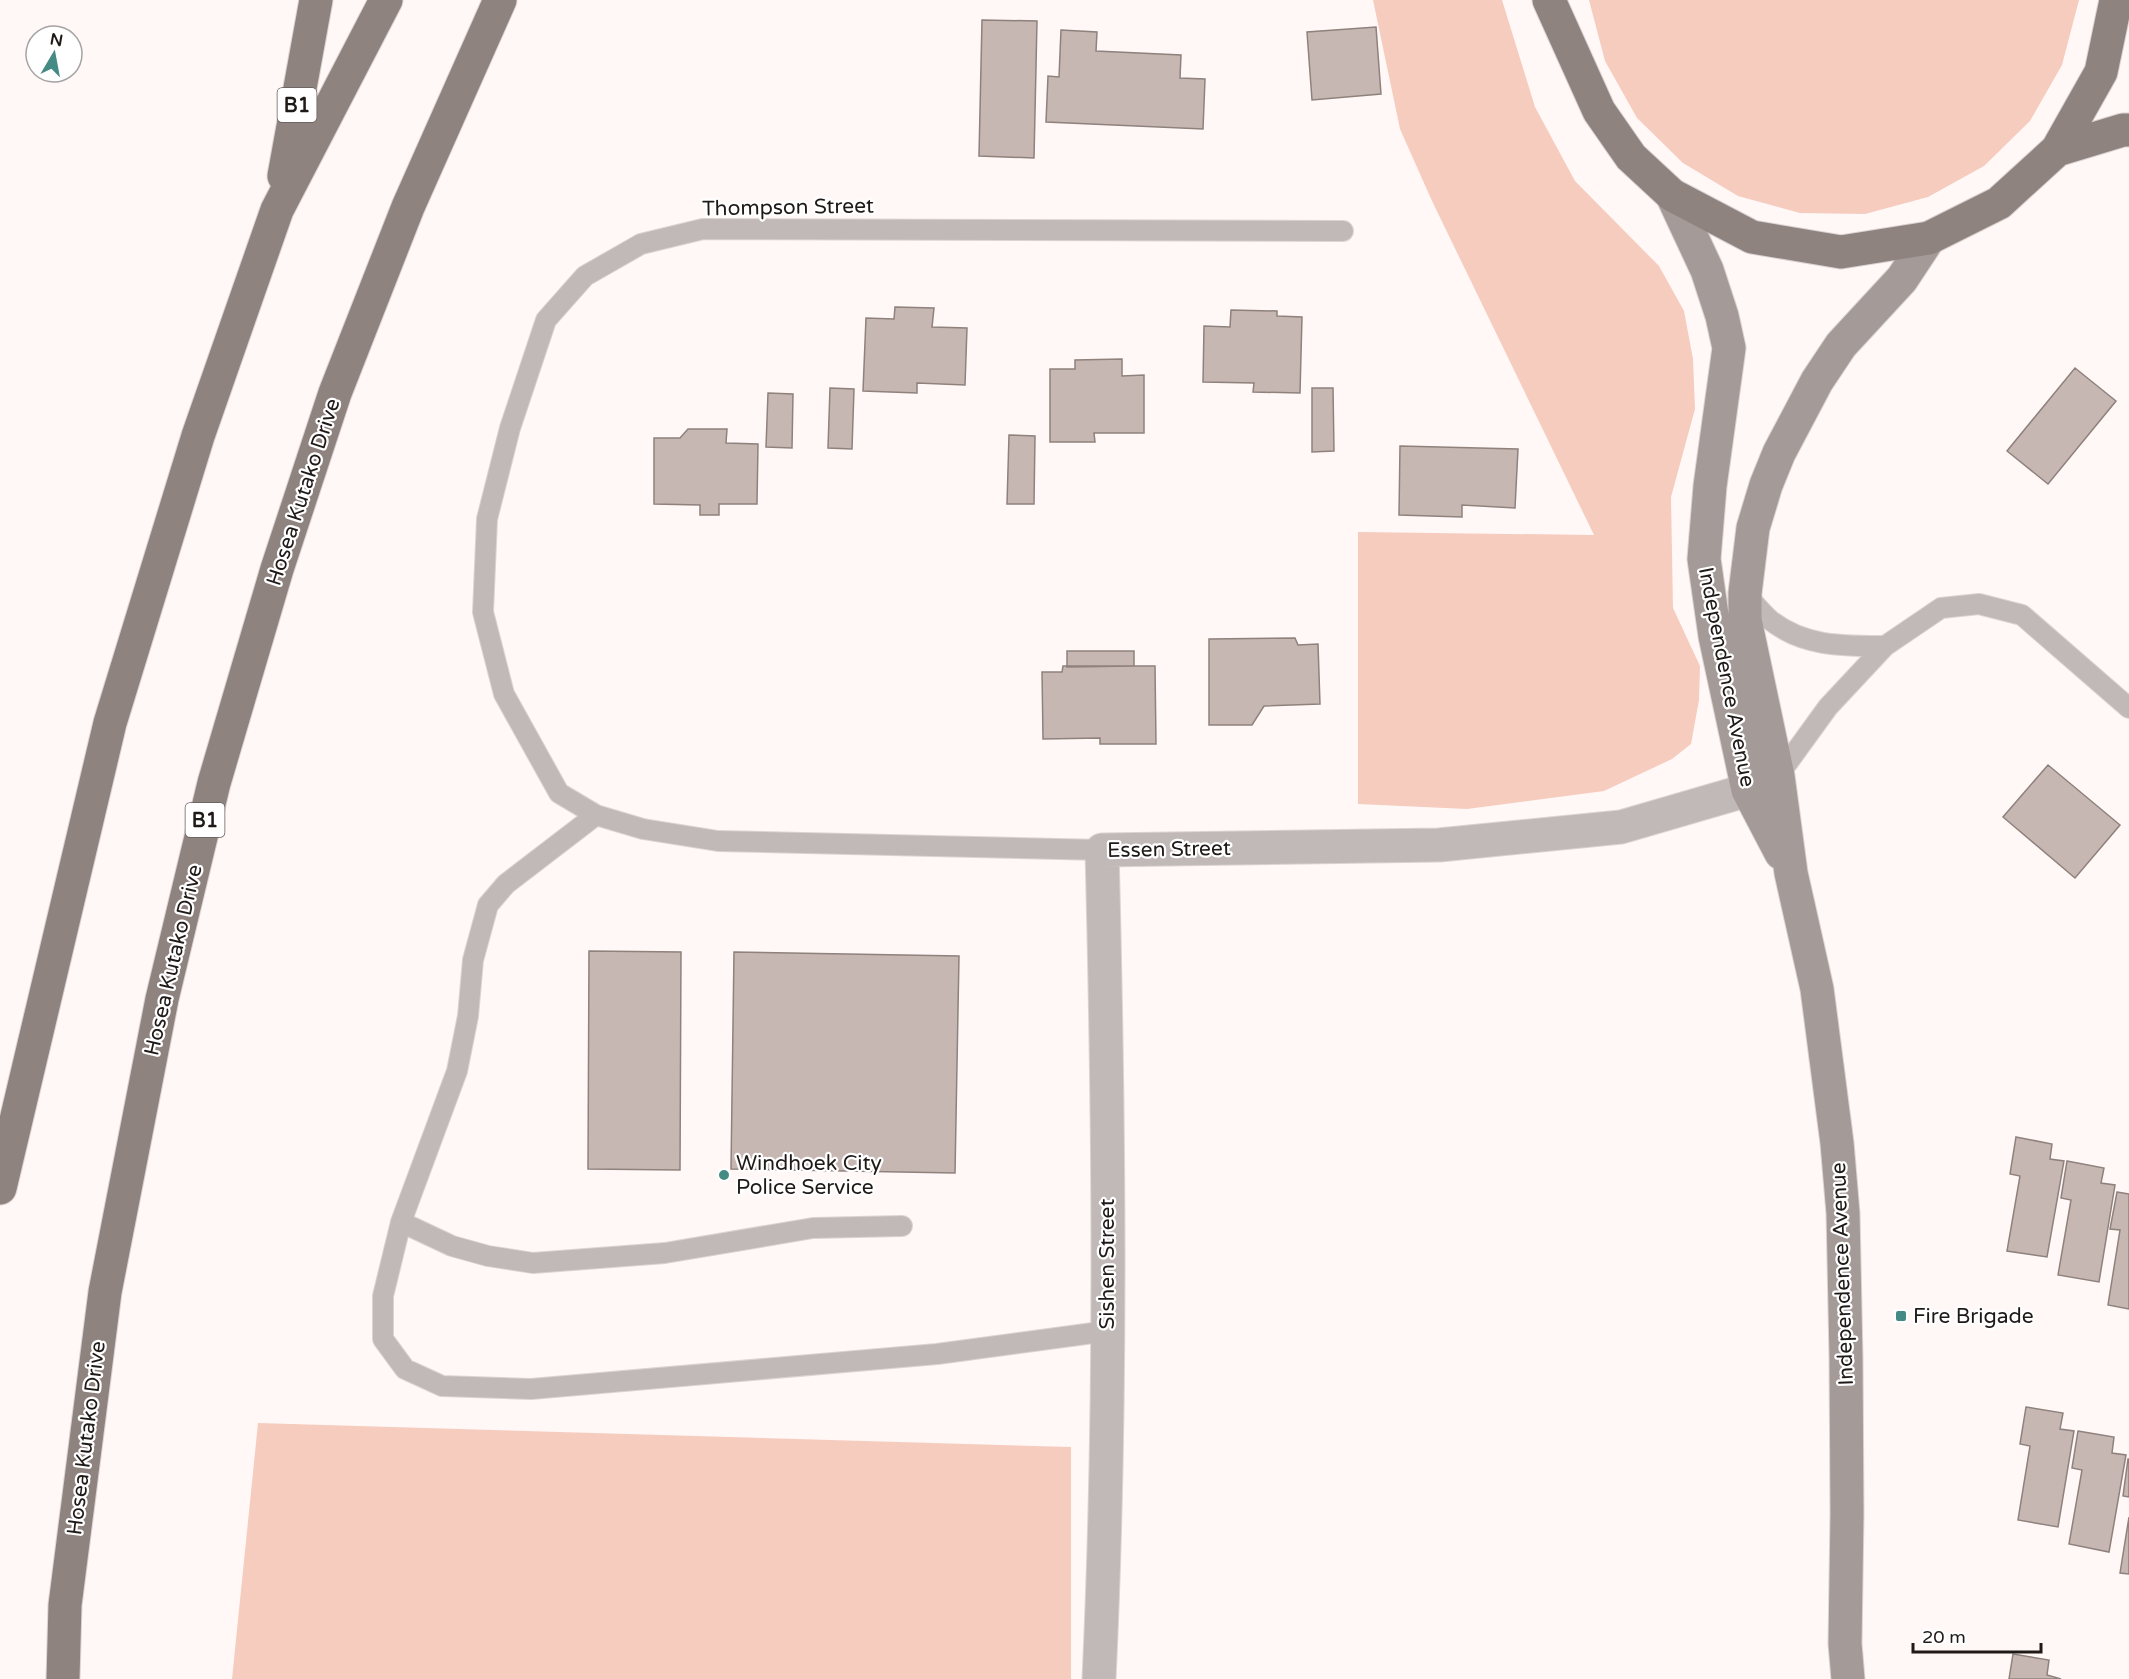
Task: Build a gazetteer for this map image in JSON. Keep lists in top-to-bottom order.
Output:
{
  "streets": {
    "main road": ["B1", "Hosea Kutako Drive", "Independence Avenue"],
    "street": ["Essen Street", "Sishen Street"],
    "lane": ["Thompson Street"]
  },
  "crossings": [
    ["Thompson Street", "Essen Street"],
    ["Independence Avenue", "Essen Street"],
    ["Essen Street", "Sishen Street"]
  ],
  "places": {
    "other": ["Windhoek City Police Service"],
    "transit": ["Fire Brigade"]
  },
  "scale_bar": "20 m",
  "north": "top"
}
